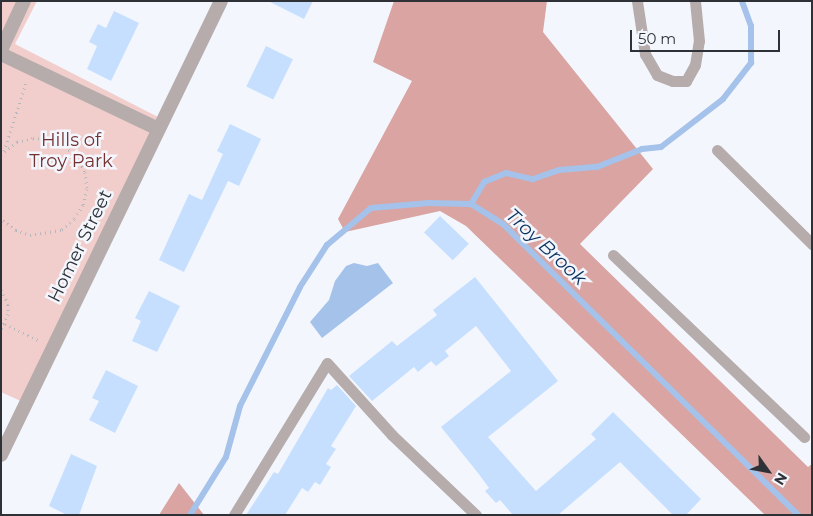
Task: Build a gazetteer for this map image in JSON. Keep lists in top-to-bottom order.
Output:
{
  "streets": {
    "street": ["Homer Street"]
  },
  "water": ["Troy Brook"],
  "parks": ["Hills of Troy Park"],
  "scale_bar": "50 m",
  "north": "bottom right"
}
